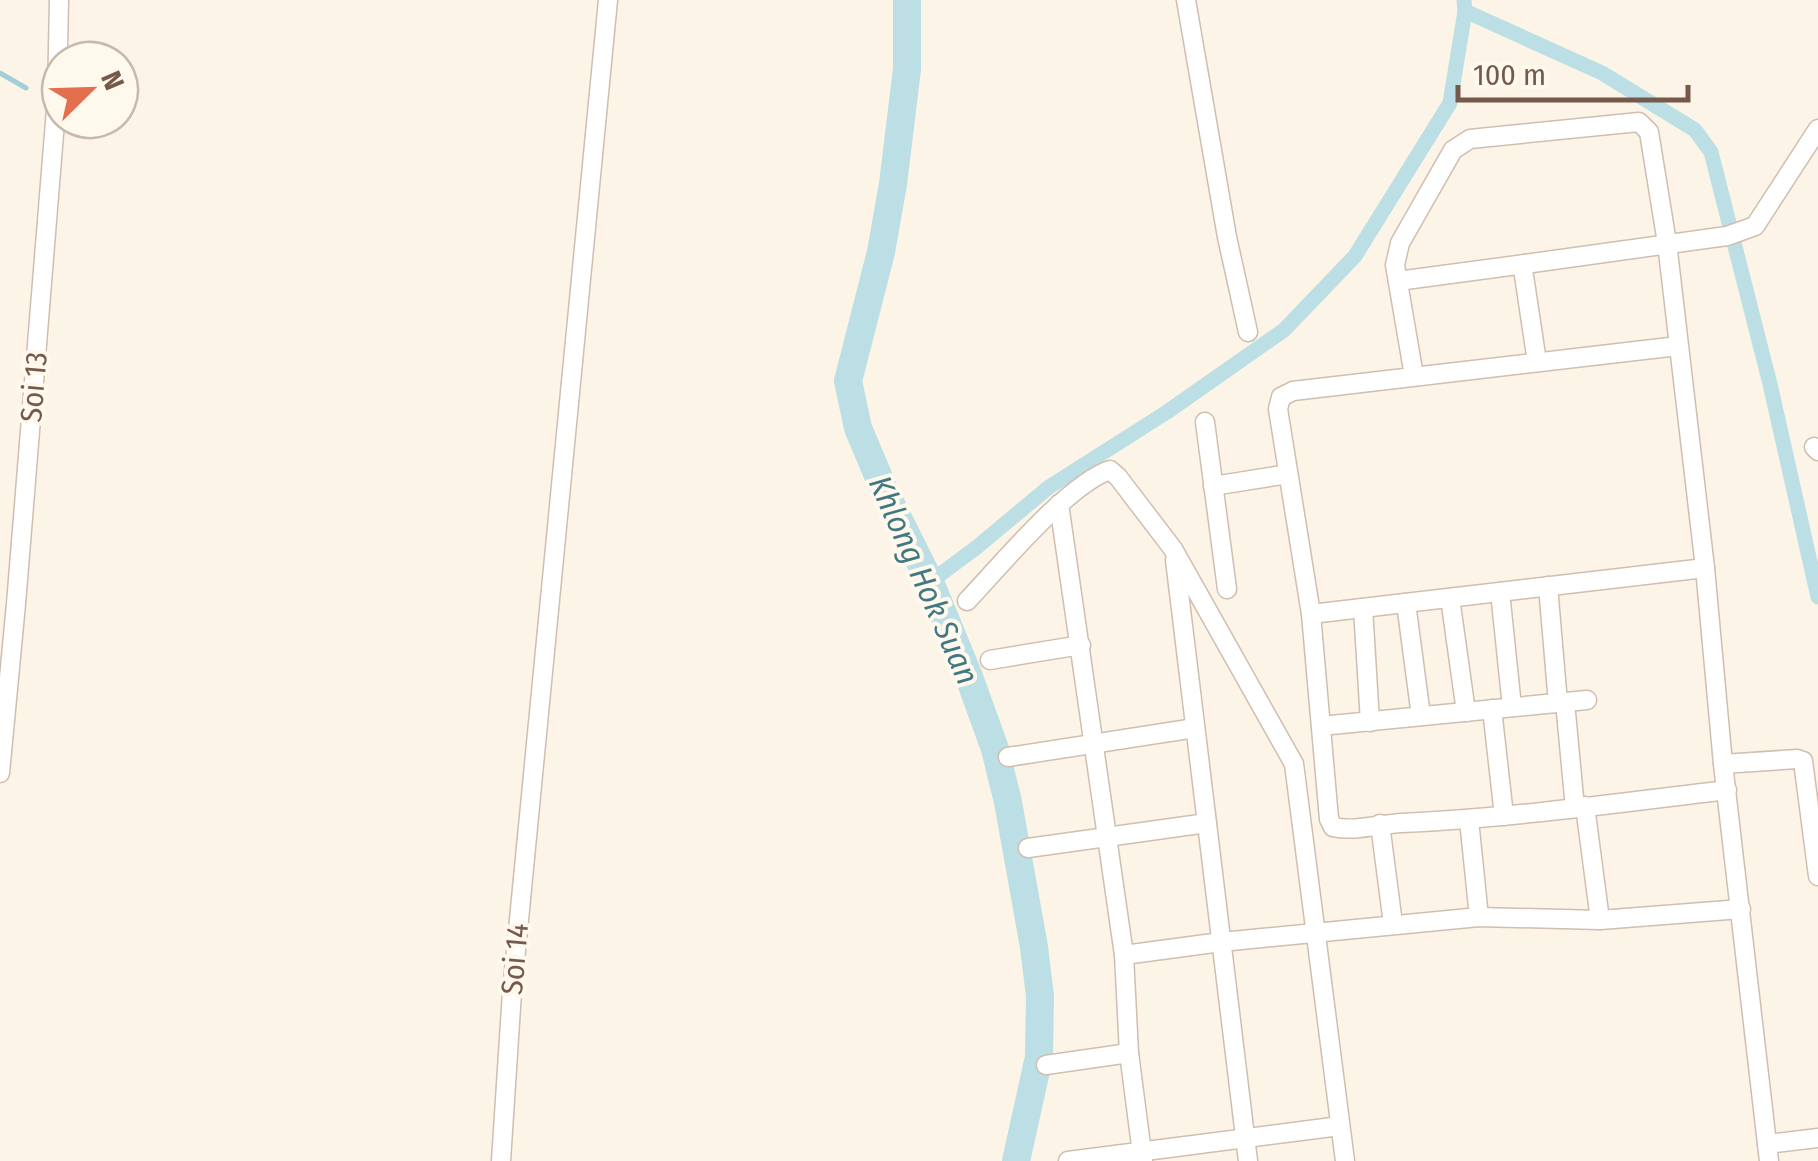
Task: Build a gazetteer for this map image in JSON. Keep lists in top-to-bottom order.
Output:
{
  "streets": {
    "street": ["Soi 13", "Soi 14"]
  },
  "water": ["Khlong Hok Suan"],
  "scale_bar": "100 m",
  "north": "top right"
}
